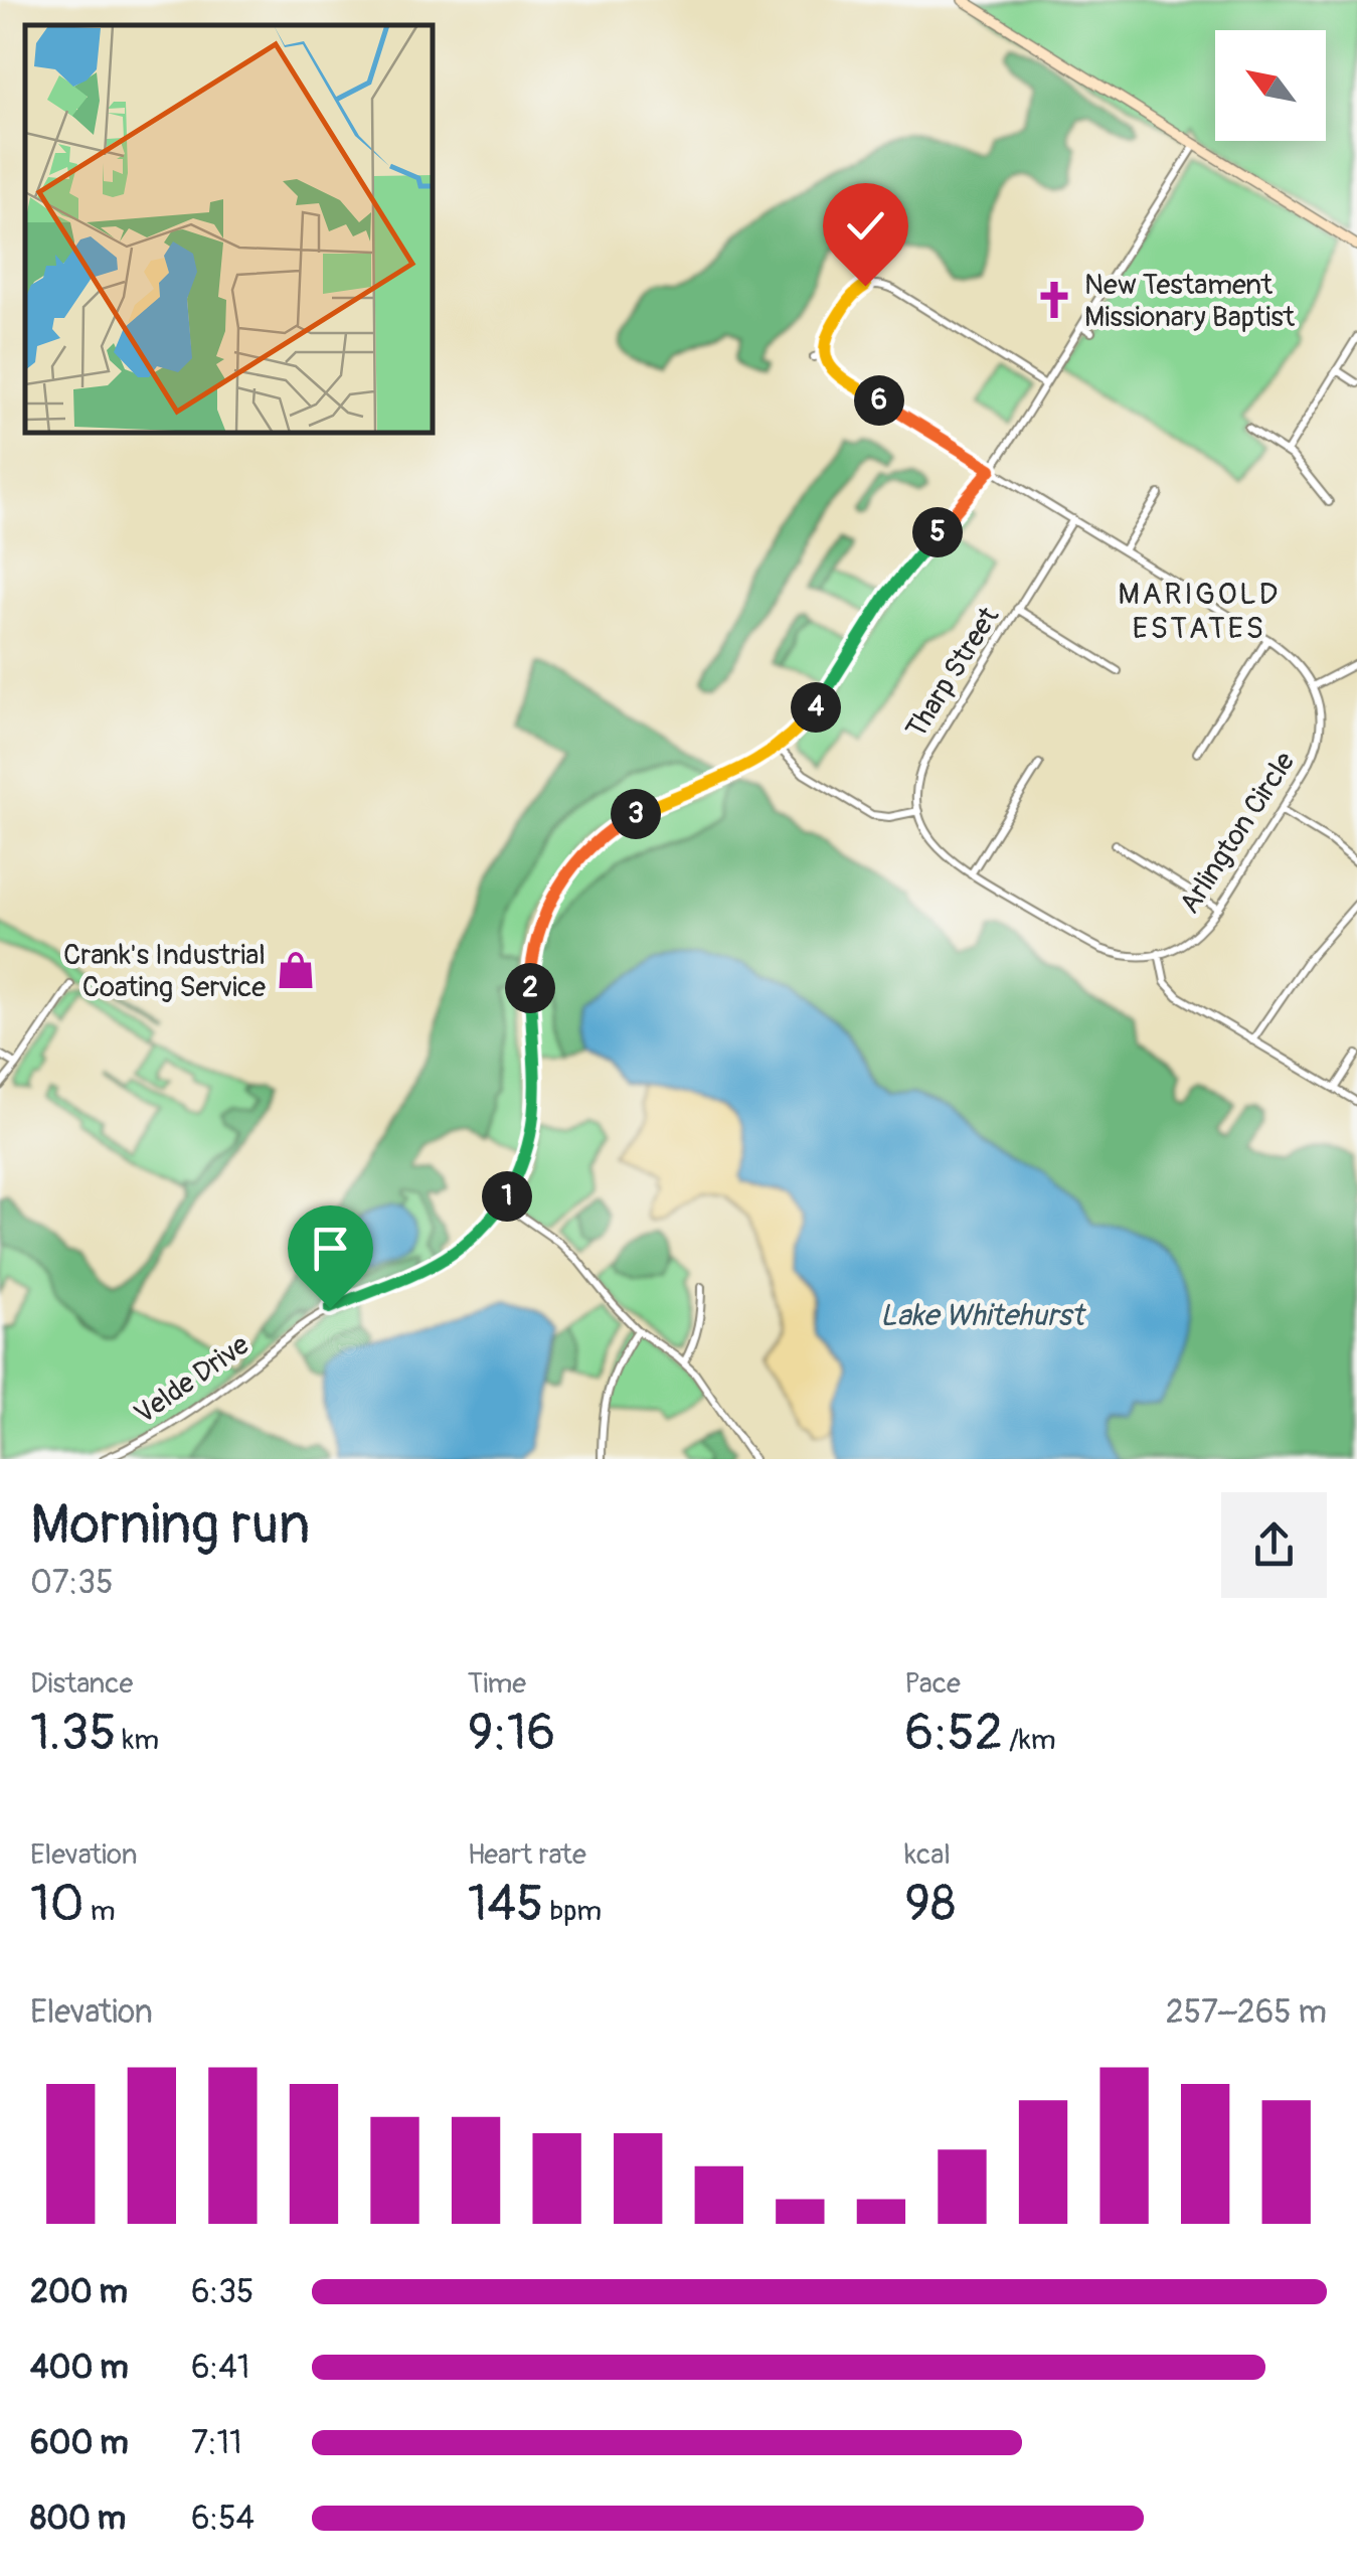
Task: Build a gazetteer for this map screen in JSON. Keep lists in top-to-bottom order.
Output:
{
  "streets": {
    "street": ["Tharp Street", "Arlington Circle", "Velde Drive"]
  },
  "districts": ["MARIGOLD ESTATES"],
  "water": ["Lake Whitehurst"],
  "places": {
    "church": ["New Testament Missionary Baptist"],
    "shop": ["Crank's Industrial Coating Service"]
  },
  "north": "top left",
  "page": {
    "pins": [
      "6",
      "5",
      "4",
      "3",
      "2",
      "1"
    ],
    "heading": ["Morning run", "07:35"],
    "stats": [
      ["Distance", "1.35 km"],
      ["Time", "9:16"],
      ["Pace", "6:52 /km"],
      ["Elevation", "10 m"],
      ["Heart rate", "145 bpm"],
      ["kcal", "98"]
    ],
    "chart": ["Elevation", "257–265 m"],
    "list": [
      {
        "name": "200 m",
        "note": "6:35"
      },
      {
        "name": "400 m",
        "note": "6:41"
      },
      {
        "name": "600 m",
        "note": "7:11"
      },
      {
        "name": "800 m",
        "note": "6:54"
      }
    ]
  }
}
